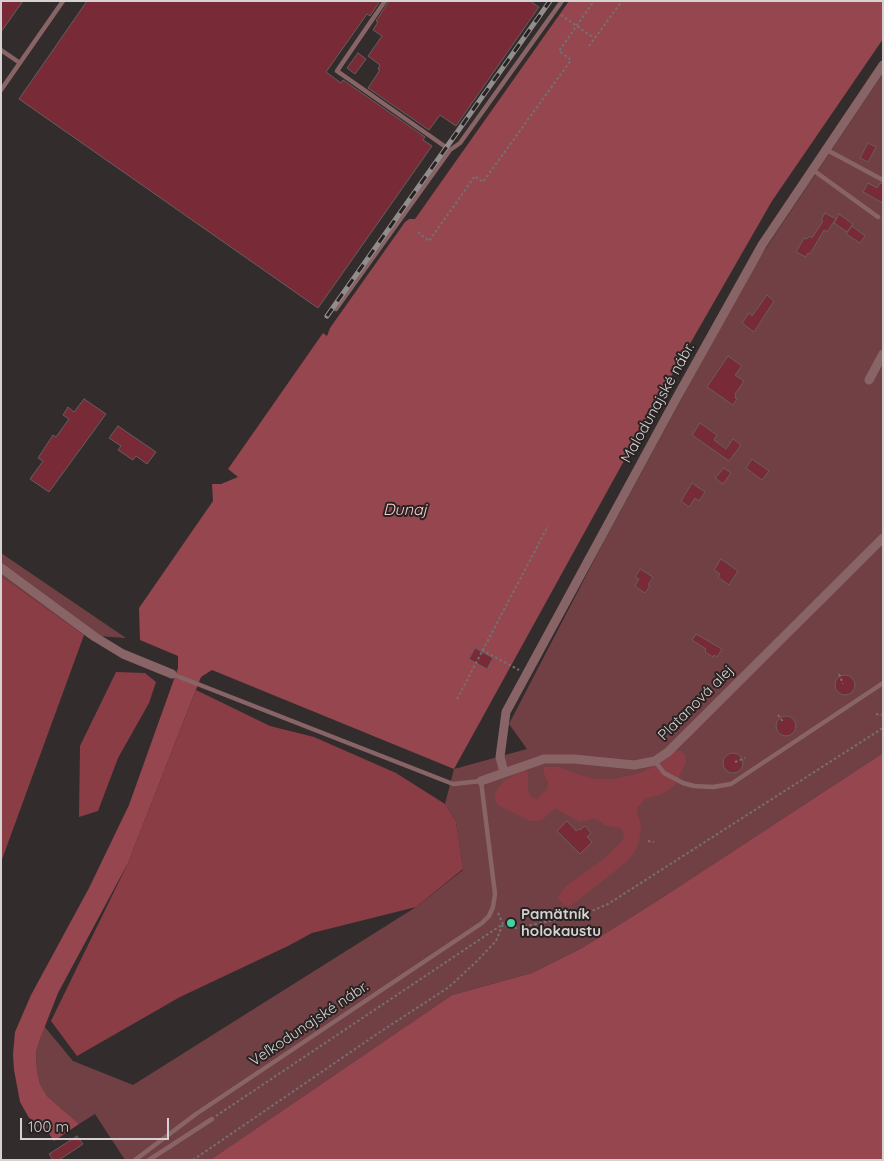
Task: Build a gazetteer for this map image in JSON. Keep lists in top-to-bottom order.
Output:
{
  "streets": {
    "street": ["Malodunajské nábr.", "Platanová alej"],
    "lane": ["Veľkodunajské nábr."]
  },
  "crossings": [
    ["Malodunajské nábr.", "Platanová alej"]
  ],
  "water": ["Dunaj"],
  "places": ["Pamätník holokaustu"],
  "scale_bar": "100 m"
}
